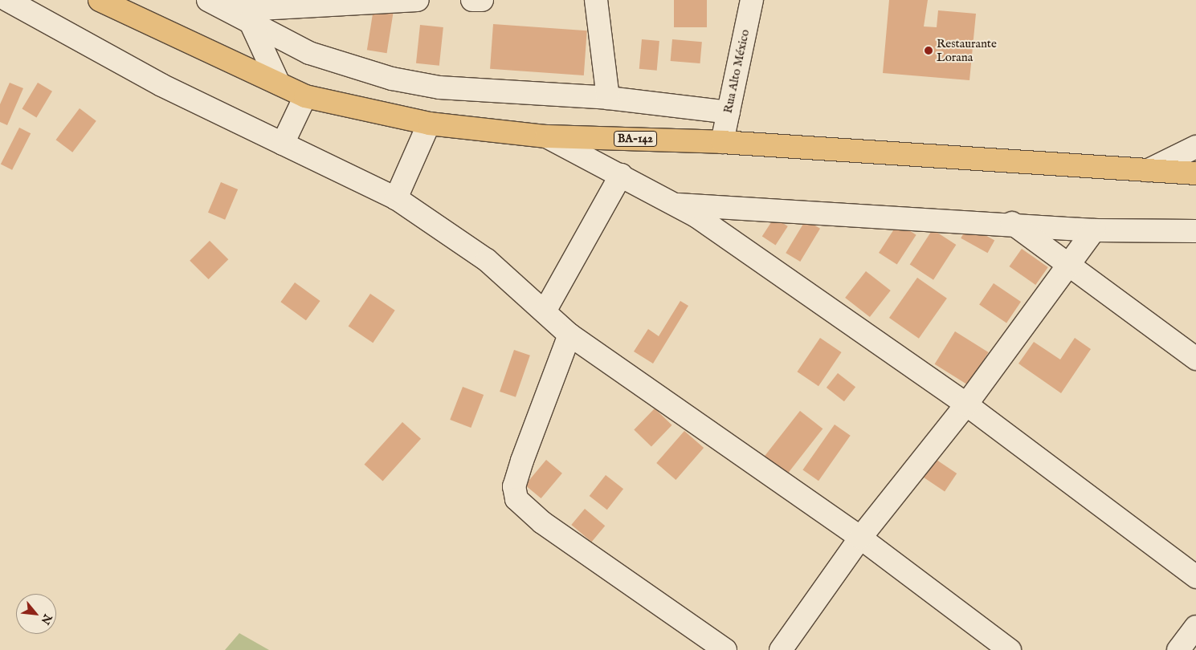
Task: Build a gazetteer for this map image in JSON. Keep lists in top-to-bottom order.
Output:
{
  "streets": {
    "main road": ["BA-142"],
    "street": ["Rua Alto México"]
  },
  "crossings": [
    ["Rua Alto México", "BA-142"]
  ],
  "places": ["Restaurante Lorana"],
  "north": "bottom right"
}
